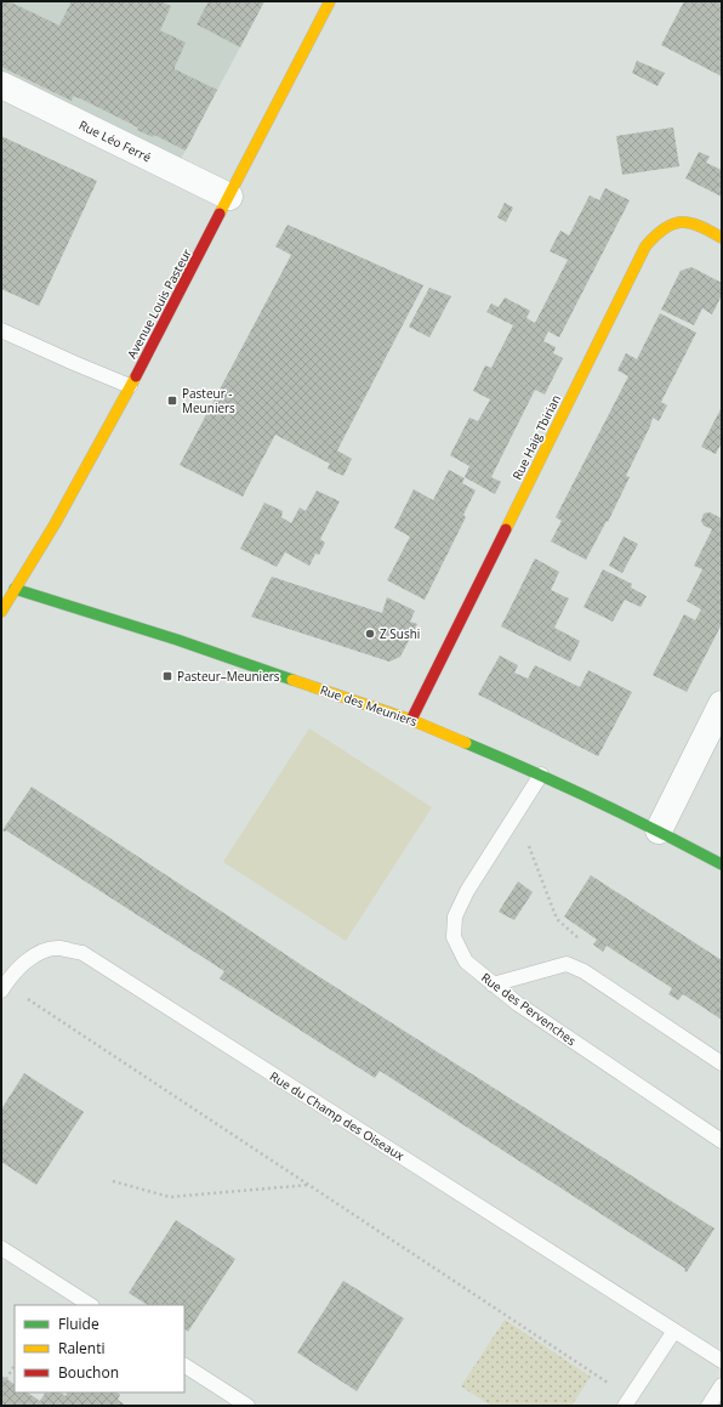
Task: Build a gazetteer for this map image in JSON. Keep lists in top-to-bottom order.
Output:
{
  "streets": {
    "street": [
      "Rue Léo Ferré",
      "Avenue Louis Pasteur",
      "Rue Haig Tbirian",
      "Rue des Meuniers"
    ],
    "lane": ["Rue des Pervenches", "Rue du Champ des Oiseaux"]
  },
  "crossings": [
    ["Rue Léo Ferré", "Avenue Louis Pasteur"],
    ["Avenue Louis Pasteur", "Rue des Meuniers"],
    ["Rue Haig Tbirian", "Rue des Meuniers"],
    ["Rue des Meuniers", "Rue des Pervenches"]
  ],
  "places": {
    "transit": ["Pasteur - Meuniers", "Pasteur–Meuniers"],
    "other": ["Z Sushi"]
  },
  "legend": ["Fluide", "Ralenti", "Bouchon"]
}
